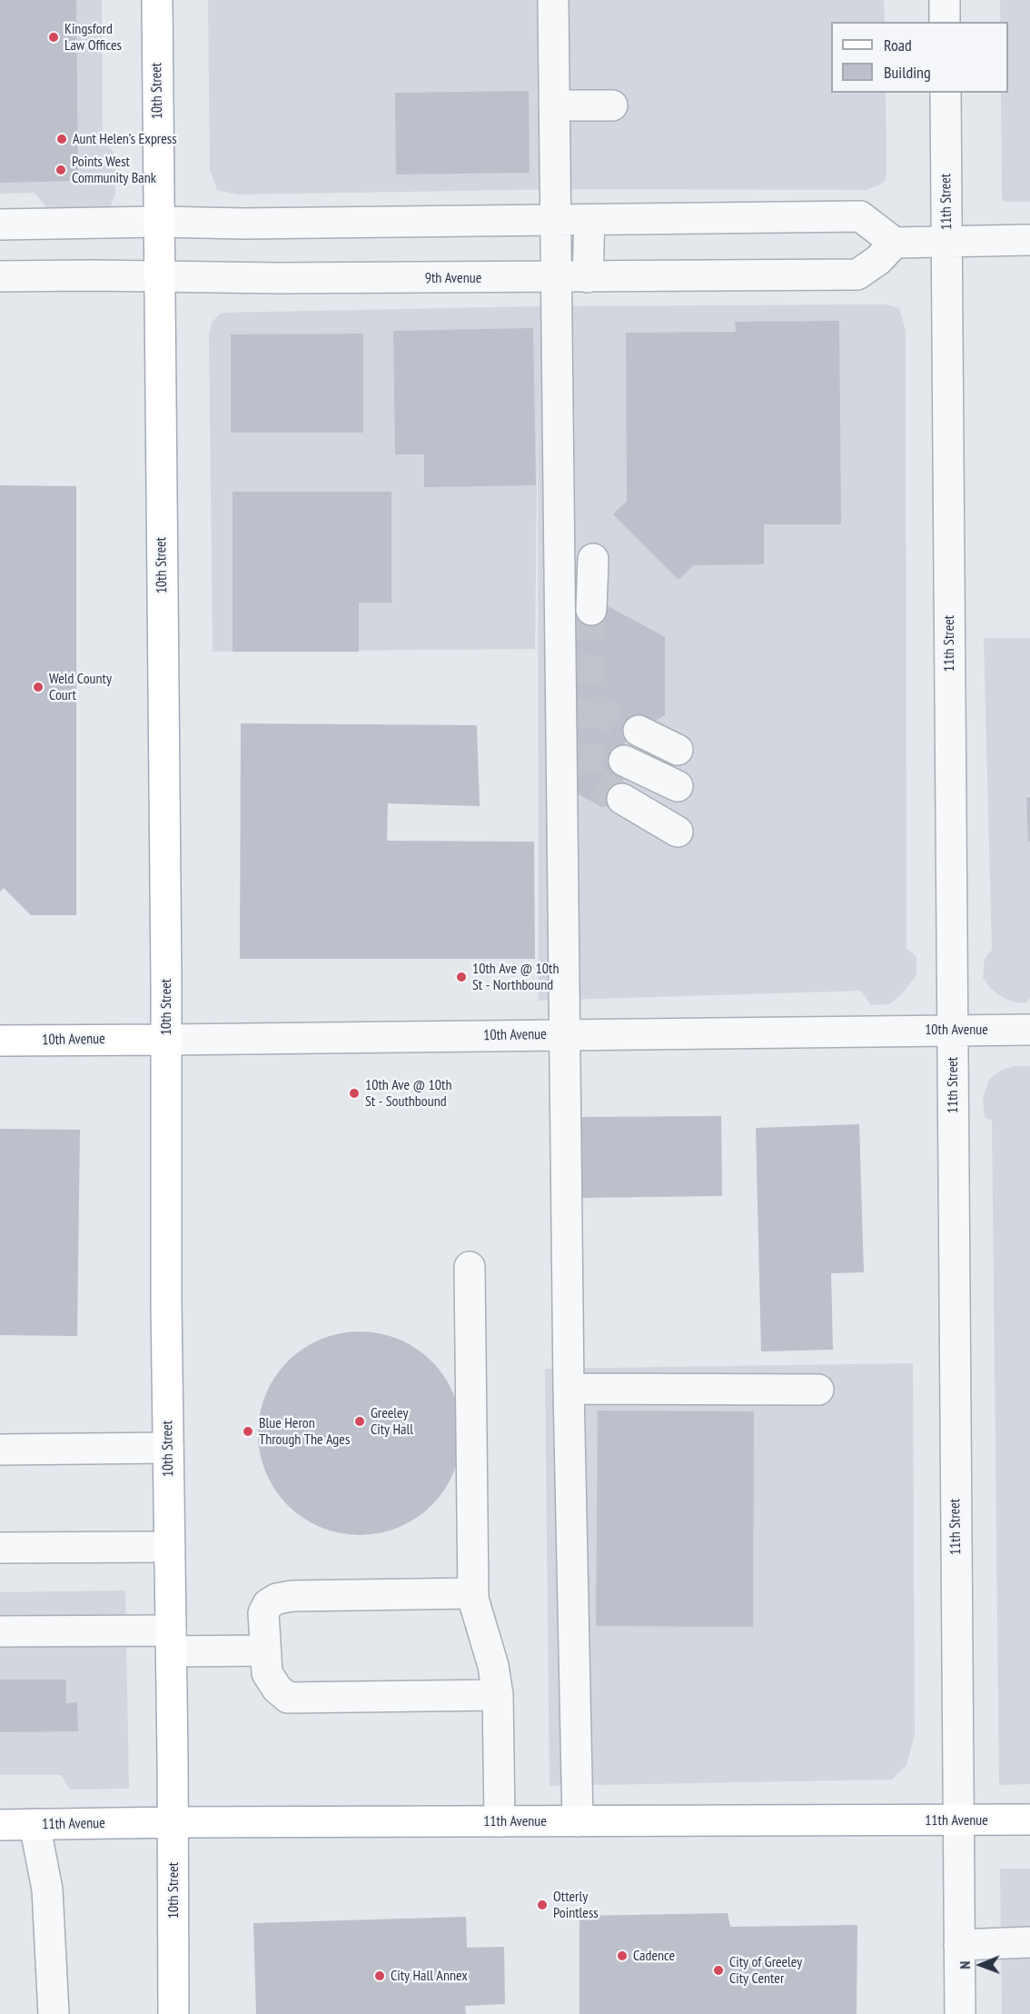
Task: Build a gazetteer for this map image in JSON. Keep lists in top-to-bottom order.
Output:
{
  "streets": {
    "main road": ["10th Street", "10th Avenue", "11th Avenue"],
    "street": ["11th Street", "9th Avenue"]
  },
  "crossings": [
    ["10th Street", "9th Avenue"],
    ["10th Street", "10th Avenue"],
    ["10th Street", "11th Avenue"],
    ["11th Street", "10th Avenue"],
    ["11th Street", "11th Avenue"]
  ],
  "places": [
    "Kingsford Law Offices",
    "Aunt Helen’s Express",
    "Points West Community Bank",
    "Weld County Court",
    "10th Ave @ 10th St - Northbound",
    "10th Ave @ 10th St - Southbound",
    "Greeley City Hall",
    "Blue Heron Through The Ages",
    "Otterly Pointless",
    "Cadence",
    "City of Greeley City Center",
    "City Hall Annex"
  ],
  "legend": ["Road", "Building"],
  "north": "left"
}
